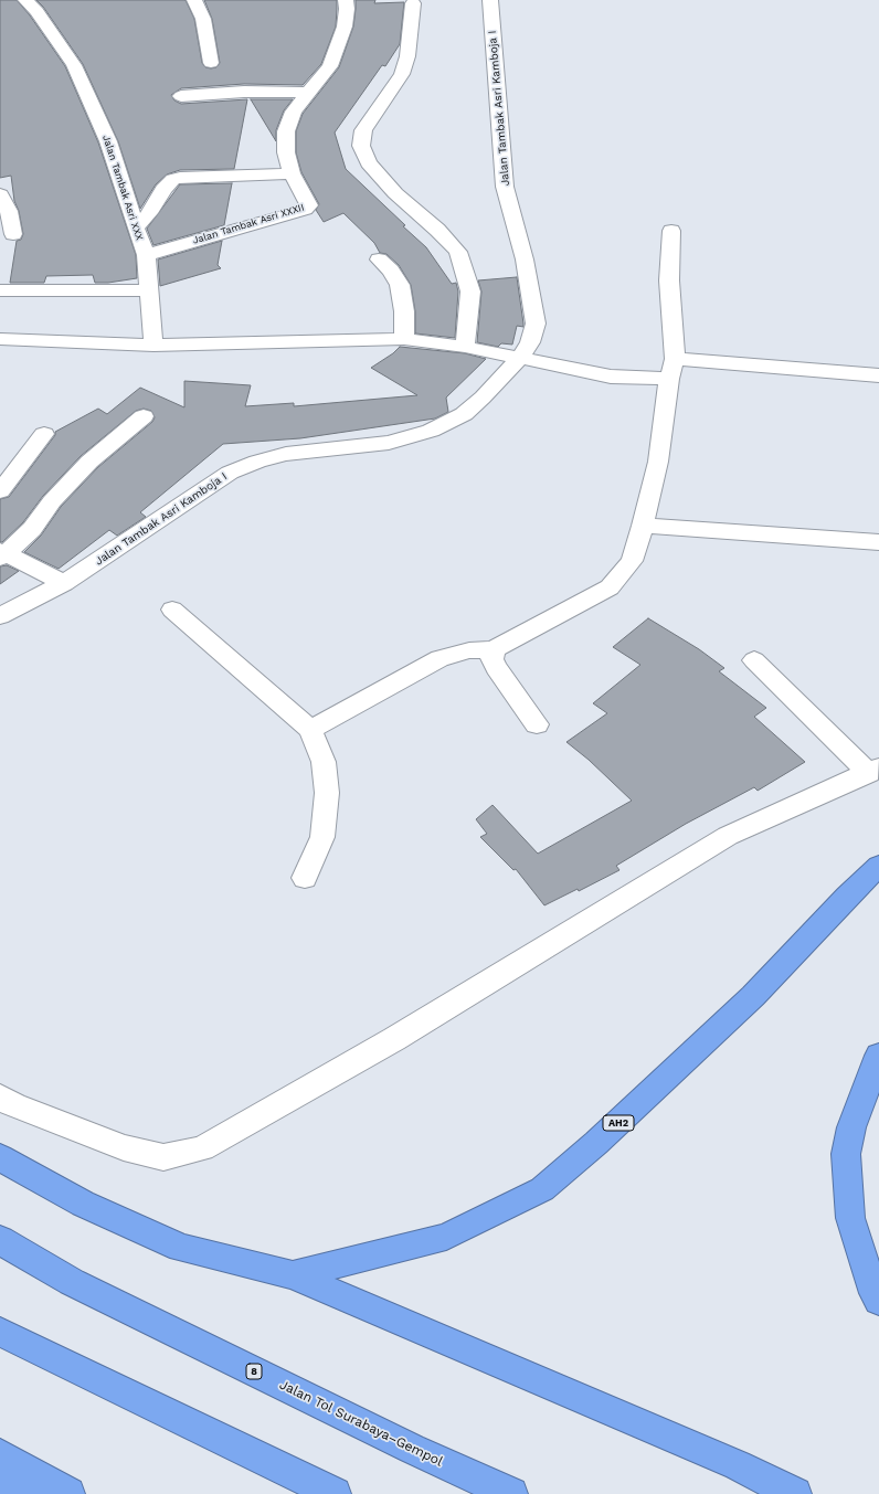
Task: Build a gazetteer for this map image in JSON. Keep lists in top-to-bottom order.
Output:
{
  "streets": {
    "highway": ["AH2", "8", "Jalan Tol Surabaya–Gempol"],
    "street": ["Jalan Tambak Asri Kamboja I", "Jalan Tambak Asri XXX", "Jalan Tambak Asri XXXII"]
  },
  "crossings": [
    ["Jalan Tambak Asri XXX", "Jalan Tambak Asri XXXII"]
  ]
}
